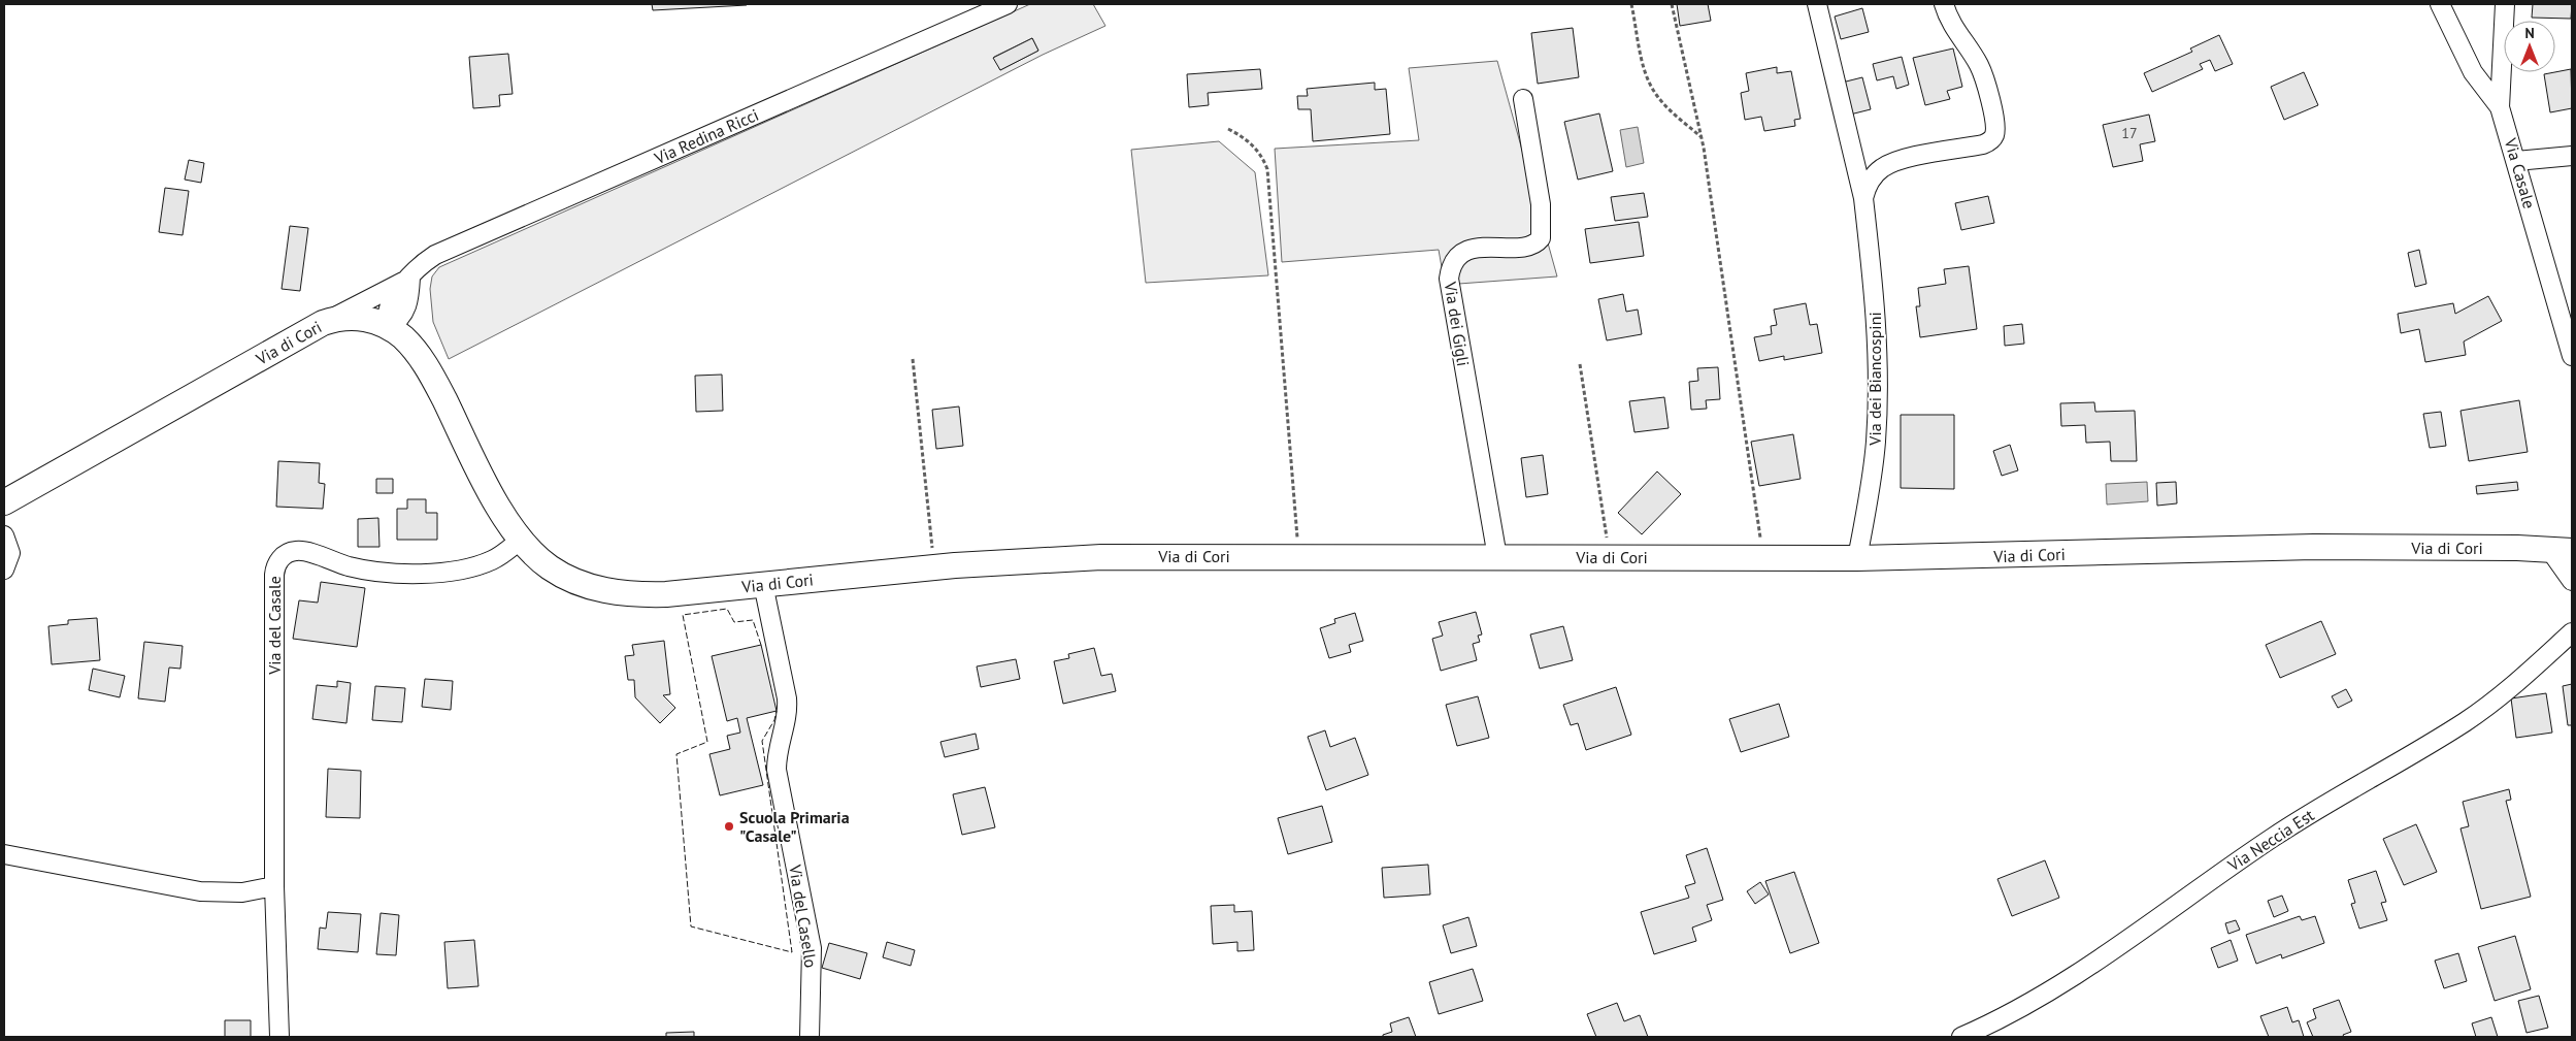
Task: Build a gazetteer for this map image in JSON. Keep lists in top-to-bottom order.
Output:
{
  "streets": {
    "main road": ["Via di Cori"],
    "street": [
      "Via Redina Ricci",
      "Via Casale",
      "Via dei Gigli",
      "Via dei Biancospini",
      "Via del Casale",
      "Via Neccia Est",
      "Via del Casello"
    ]
  },
  "crossings": [
    ["Via dei Gigli", "Via di Cori"],
    ["Via di Cori", "Via dei Biancospini"],
    ["Via di Cori", "Via del Casale"],
    ["Via di Cori", "Via del Casello"]
  ],
  "places": ["Scuola Primaria \"Casale\""],
  "house_numbers": ["17"],
  "north": "top"
}
